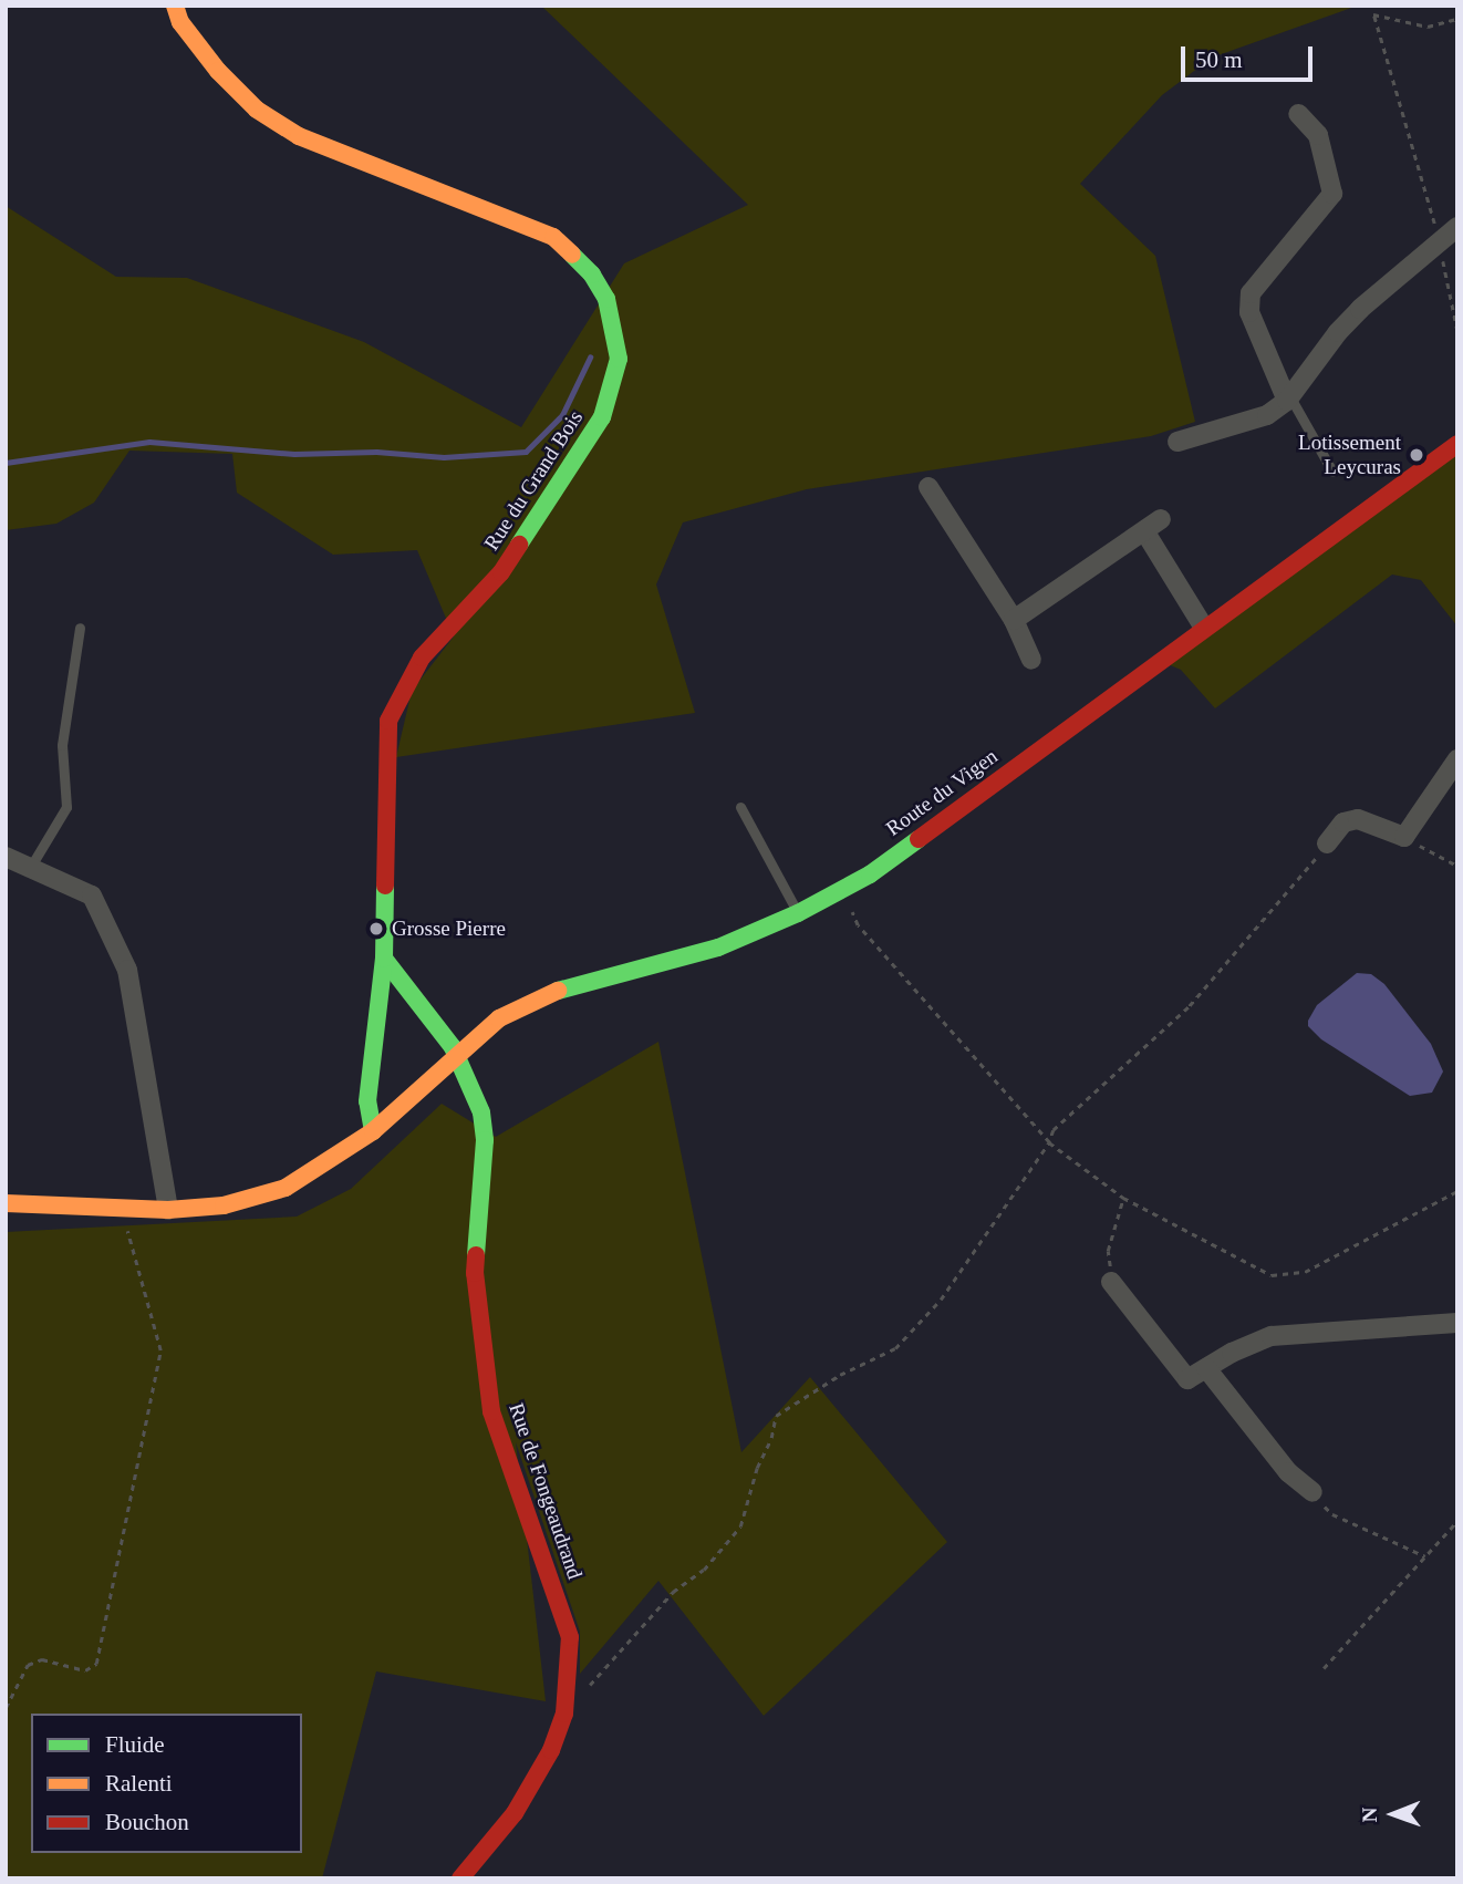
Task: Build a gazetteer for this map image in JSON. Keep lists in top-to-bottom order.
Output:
{
  "streets": {
    "street": ["Rue du Grand Bois", "Route du Vigen", "Rue de Fongeaudrand"]
  },
  "crossings": [
    ["Rue du Grand Bois", "Route du Vigen"],
    ["Route du Vigen", "Rue de Fongeaudrand"]
  ],
  "places": ["Lotissement Leycuras", "Grosse Pierre"],
  "legend": ["Fluide", "Ralenti", "Bouchon"],
  "scale_bar": "50 m",
  "north": "left"
}
